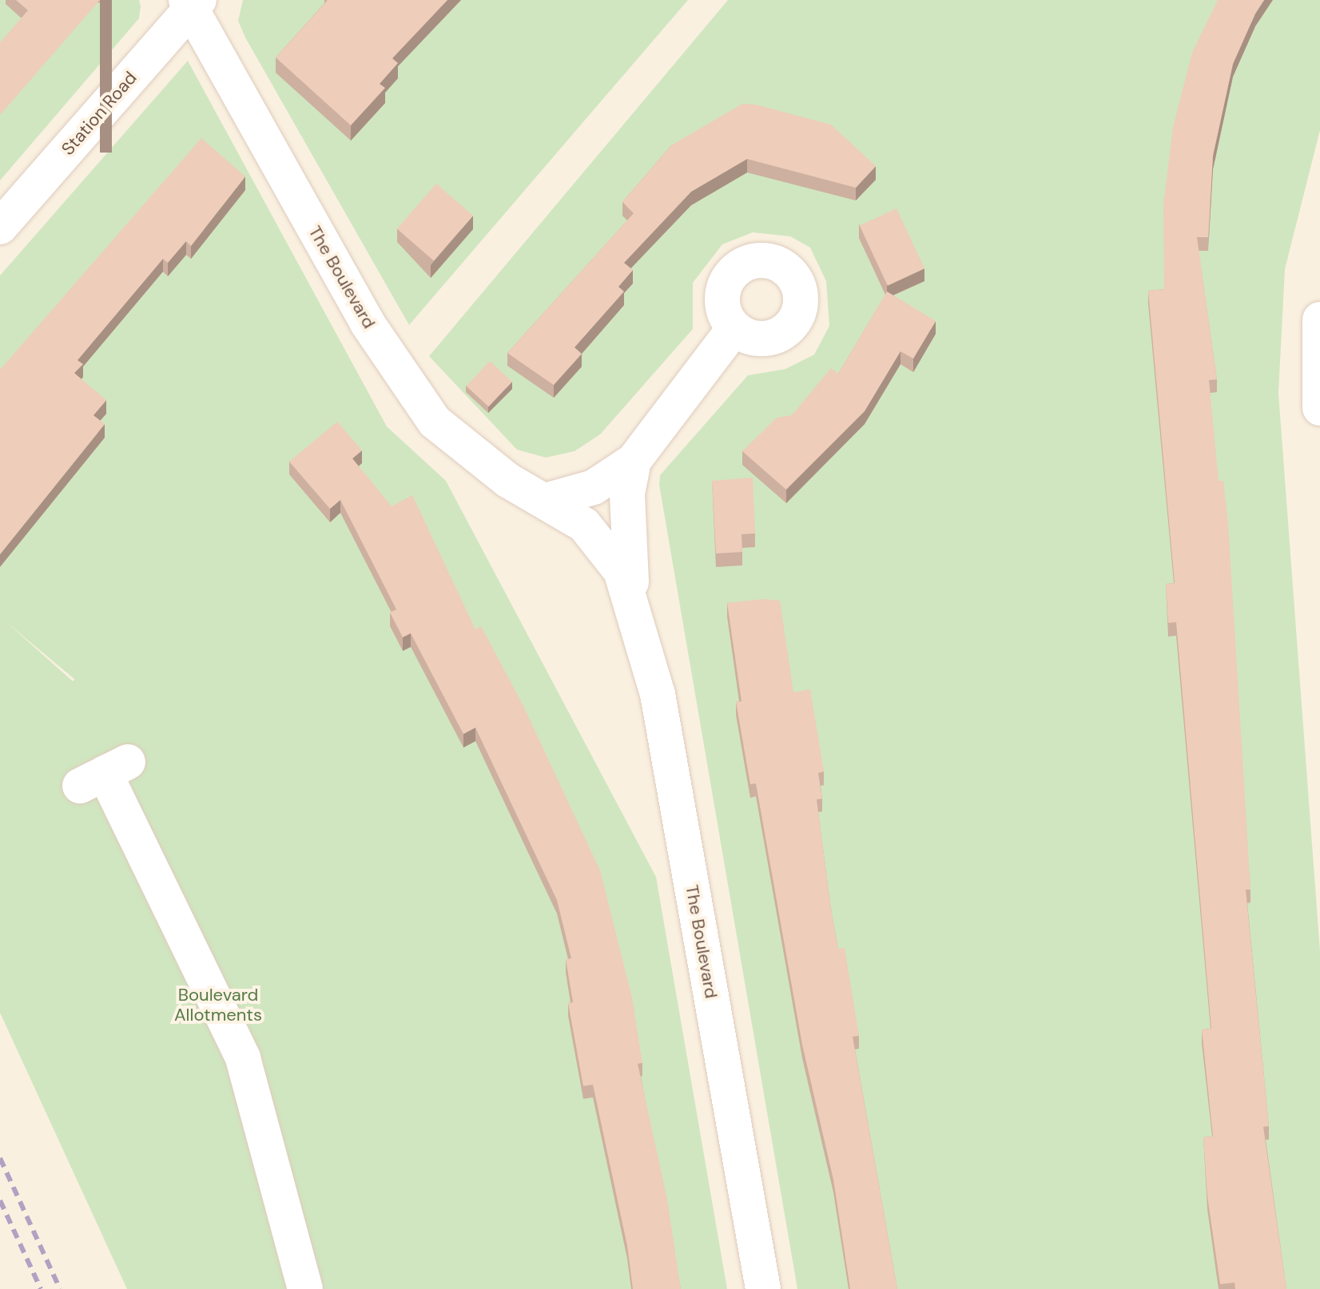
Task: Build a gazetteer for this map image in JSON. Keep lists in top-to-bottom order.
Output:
{
  "streets": {
    "street": ["Station Road", "The Boulevard"]
  },
  "crossings": [
    ["Station Road", "The Boulevard"]
  ],
  "parks": ["Boulevard Allotments"]
}
